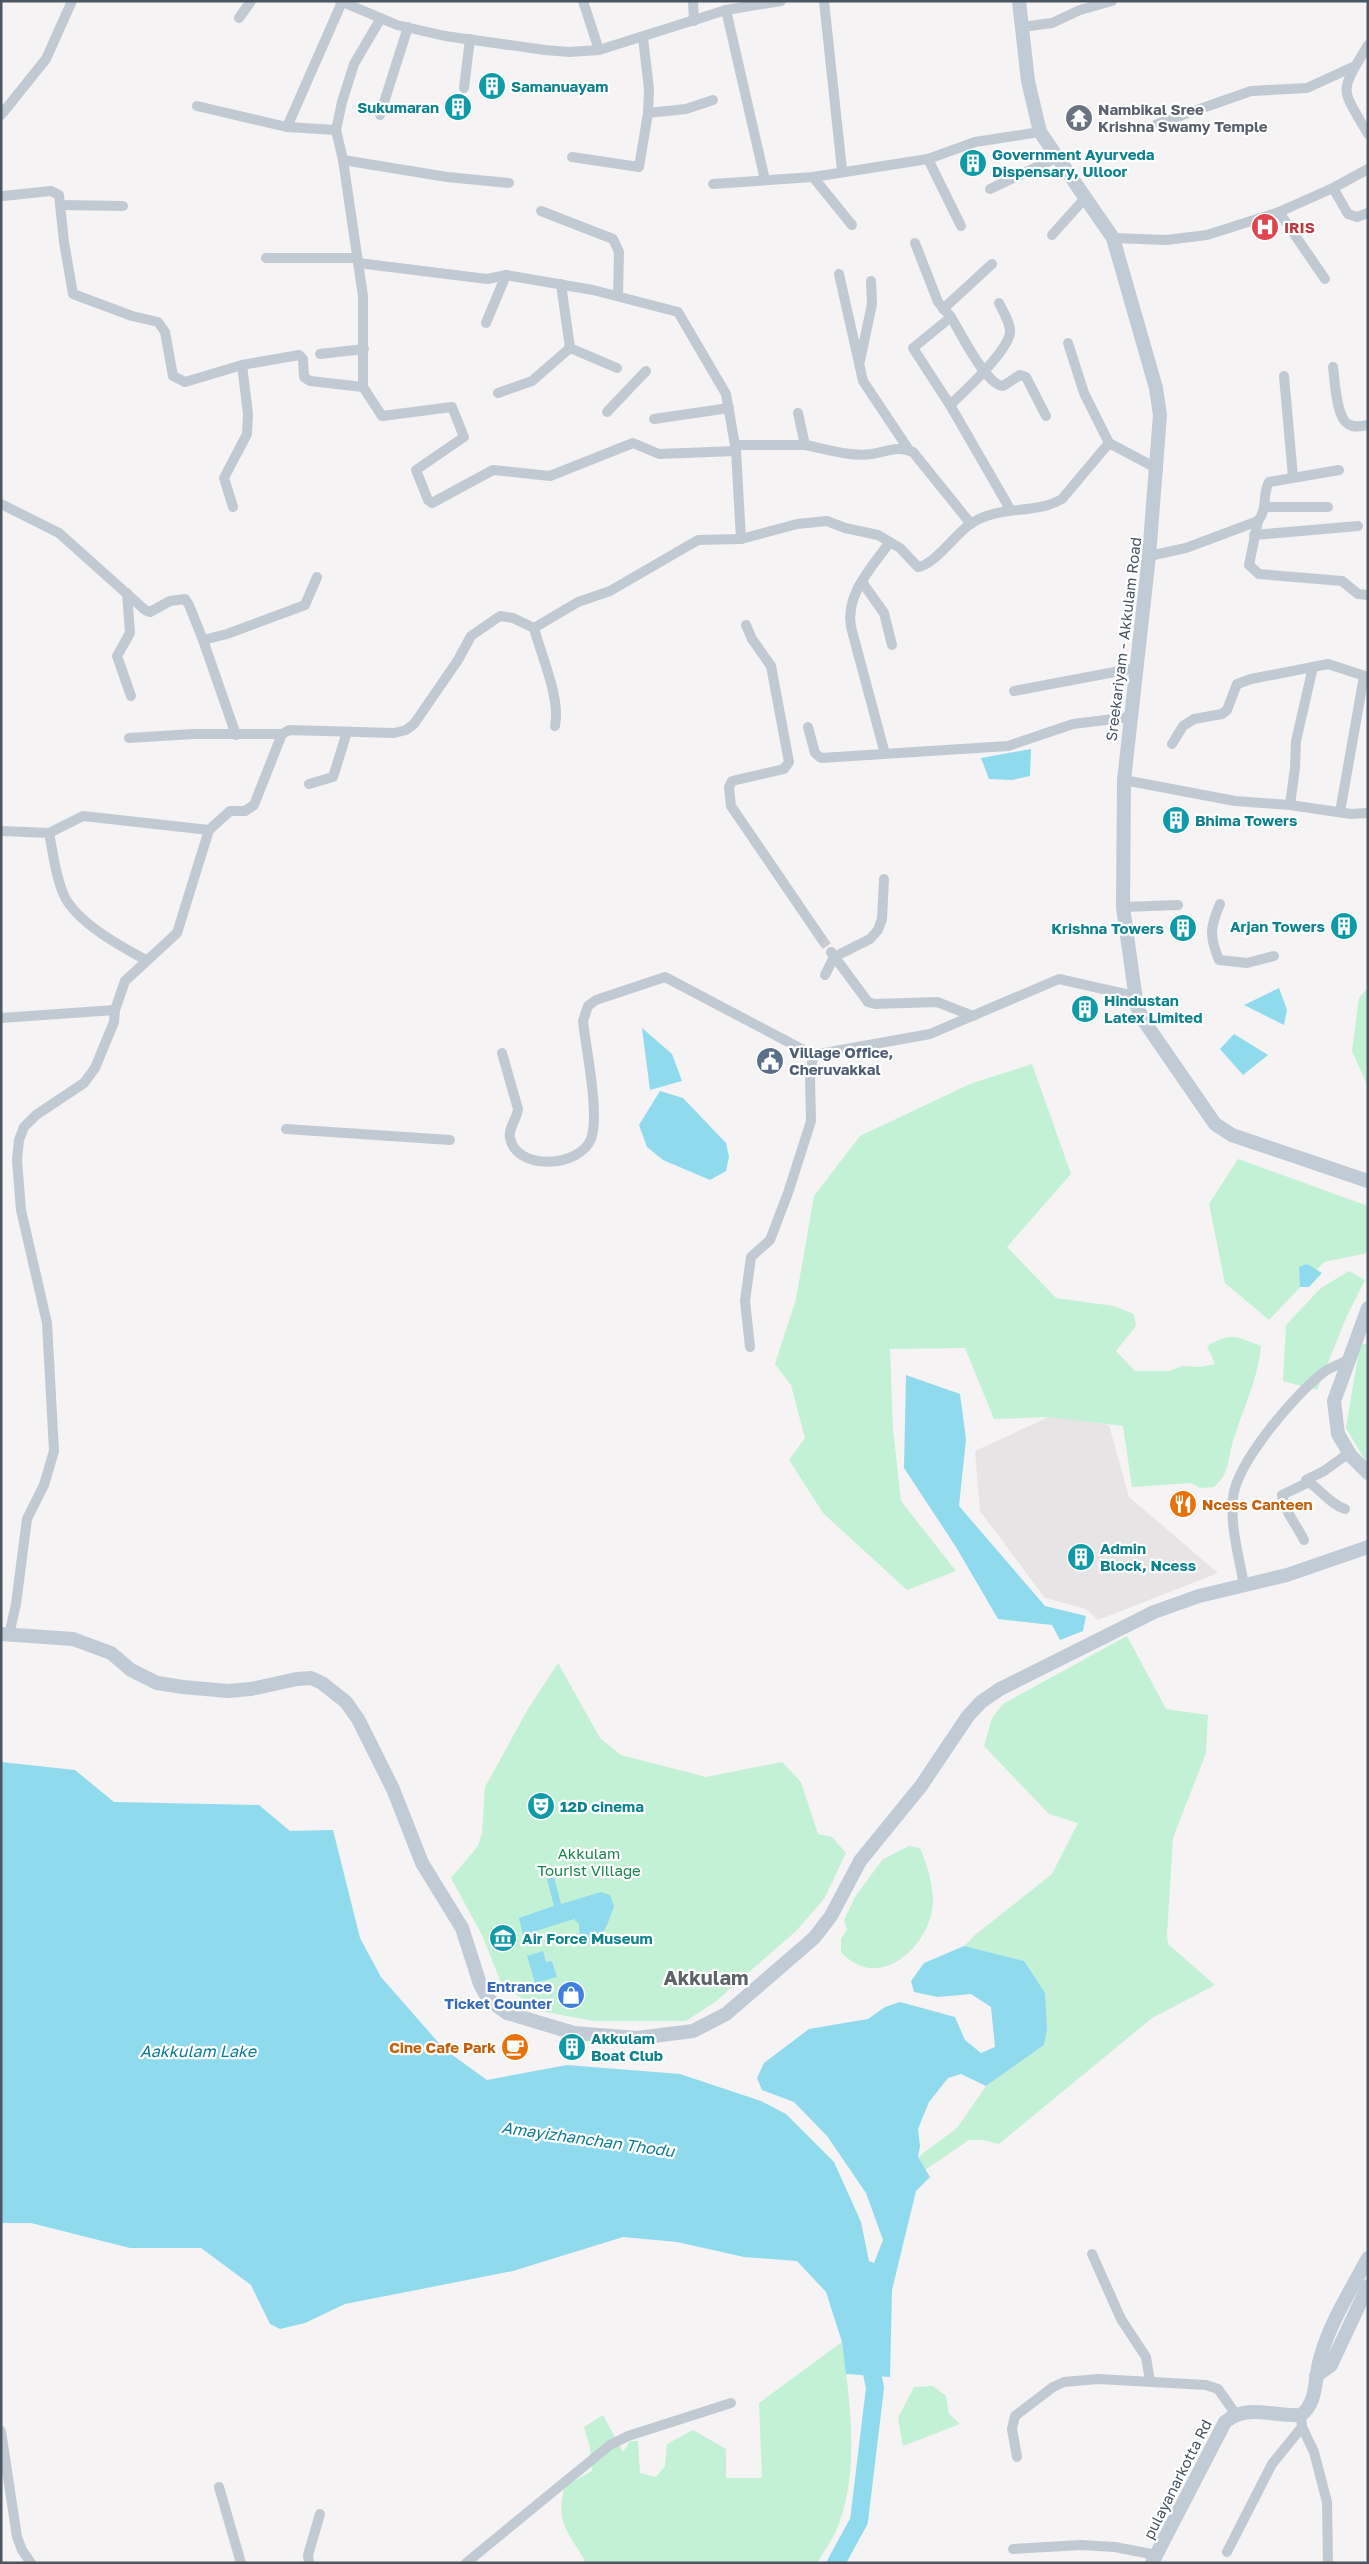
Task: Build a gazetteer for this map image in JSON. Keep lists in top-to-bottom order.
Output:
{
  "streets": {
    "main road": ["Sreekariyam - Akkulam Road", "pulayanarkotta Rd"]
  },
  "districts": ["Akkulam"],
  "water": ["Aakkulam Lake", "Amayizhanchan Thodu"],
  "parks": ["Akkulam Tourist Village"],
  "places": {
    "building": [
      "Samanuayam",
      "Sukumaran",
      "Government Ayurveda Dispensary, Ulloor",
      "Bhima Towers",
      "Arjan Towers",
      "Krishna Towers",
      "Hindustan Latex Limited",
      "Admin Block, Ncess",
      "Akkulam Boat Club"
    ],
    "temple": ["Nambikal Sree Krishna Swamy Temple"],
    "hospital": ["IRIS"],
    "public building": ["Village Office, Cheruvakkal"],
    "restaurant": ["Ncess Canteen"],
    "theatre": ["12D cinema"],
    "museum": ["Air Force Museum"],
    "shop": ["Entrance Ticket Counter"],
    "cafe": ["Cine Cafe Park"]
  }
}
